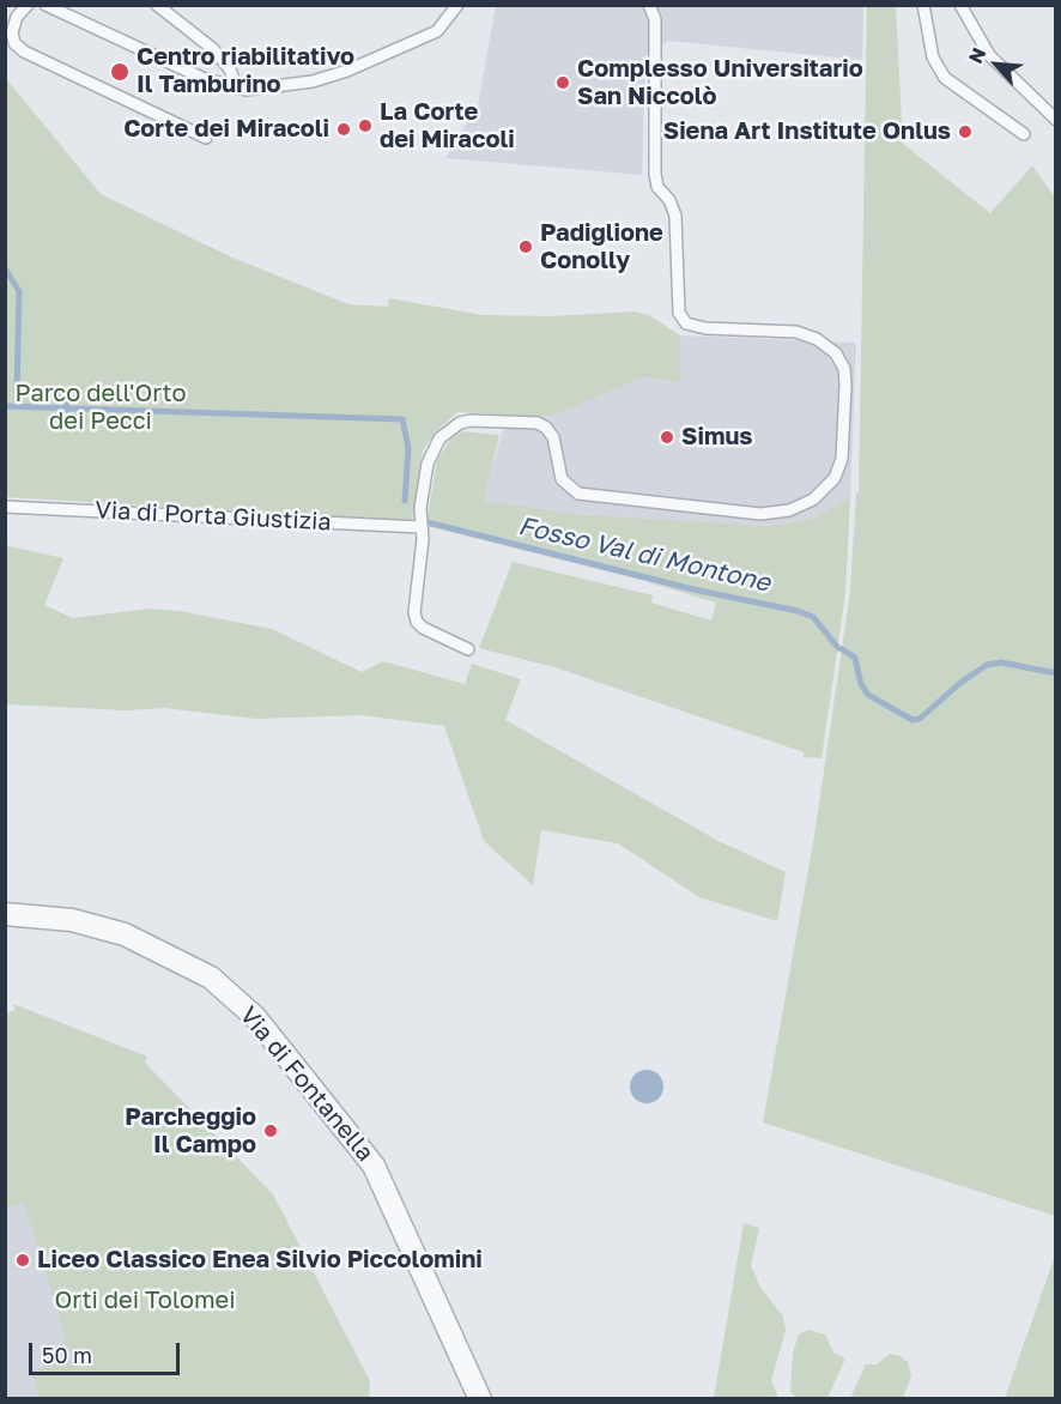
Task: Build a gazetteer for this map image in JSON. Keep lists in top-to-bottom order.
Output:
{
  "streets": {
    "street": ["Via di Fontanella"],
    "lane": ["Via di Porta Giustizia"]
  },
  "water": ["Fosso Val di Montone"],
  "parks": ["Parco dell'Orto dei Pecci", "Orti dei Tolomei"],
  "places": [
    "Centro riabilitativo Il Tamburino",
    "Complesso Universitario San Niccolò",
    "La Corte dei Miracoli",
    "Corte dei Miracoli",
    "Siena Art Institute Onlus",
    "Padiglione Conolly",
    "Simus",
    "Parcheggio Il Campo",
    "Liceo Classico Enea Silvio Piccolomini"
  ],
  "scale_bar": "50 m",
  "north": "top left"
}
